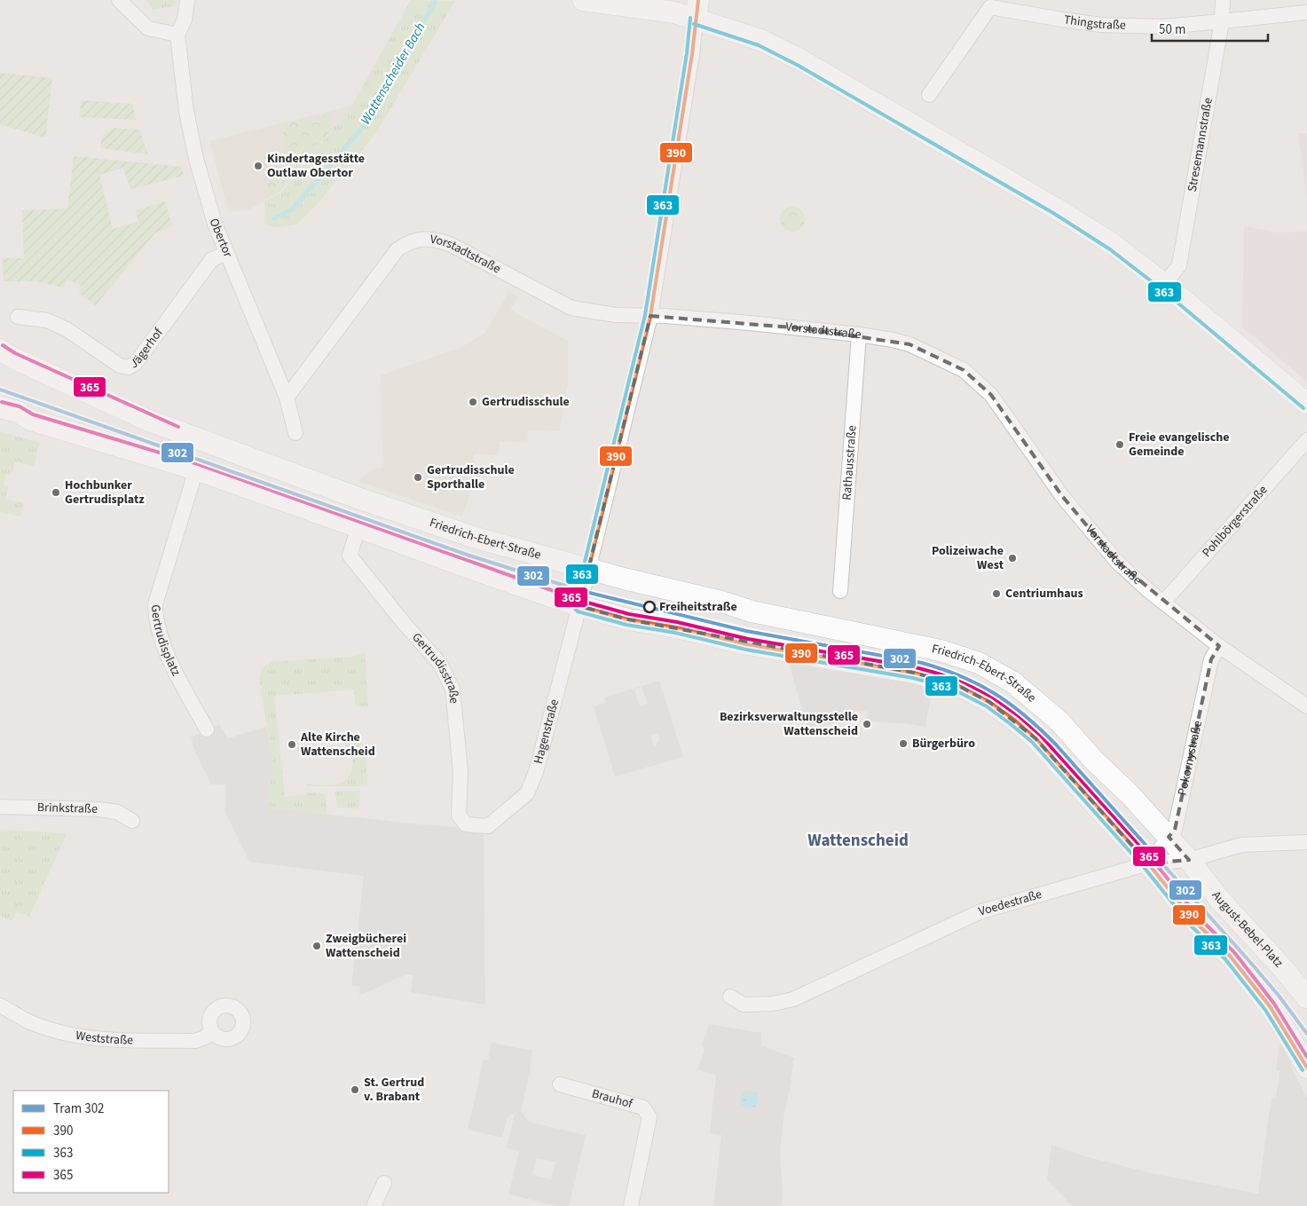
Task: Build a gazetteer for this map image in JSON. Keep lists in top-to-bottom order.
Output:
{
  "streets": {
    "street": [
      "Thingstraße",
      "Stresemannstraße",
      "Obertor",
      "Vorstadtstraße",
      "Jägerhof",
      "Rathausstraße",
      "Pohlbörgerstraße",
      "Friedrich-Ebert-Straße",
      "Gertrudisplatz",
      "Gertrudisstraße",
      "Hagenstraße",
      "Pokornystraße",
      "Brinkstraße",
      "Voedestraße",
      "August-Bebel-Platz",
      "Weststraße",
      "Brauhof"
    ]
  },
  "crossings": [
    ["Thingstraße", "Stresemannstraße"],
    ["Obertor", "Vorstadtstraße"],
    ["Obertor", "Jägerhof"],
    ["Vorstadtstraße", "Rathausstraße"],
    ["Vorstadtstraße", "Pohlbörgerstraße"],
    ["Vorstadtstraße", "Hagenstraße"],
    ["Vorstadtstraße", "Pokornystraße"],
    ["Friedrich-Ebert-Straße", "Gertrudisplatz"],
    ["Friedrich-Ebert-Straße", "Gertrudisstraße"],
    ["Friedrich-Ebert-Straße", "Hagenstraße"],
    ["Friedrich-Ebert-Straße", "Pokornystraße"],
    ["Friedrich-Ebert-Straße", "Voedestraße"],
    ["Friedrich-Ebert-Straße", "August-Bebel-Platz"],
    ["Gertrudisstraße", "Hagenstraße"],
    ["Pokornystraße", "Voedestraße"],
    ["Voedestraße", "August-Bebel-Platz"]
  ],
  "districts": ["Wattenscheid"],
  "water": ["Wattenscheider Bach"],
  "places": [
    "Kindertagesstätte Outlaw Obertor",
    "Gertrudisschule",
    "Freie evangelische Gemeinde",
    "Gertrudisschule Sporthalle",
    "Hochbunker Gertrudisplatz",
    "Polizeiwache West",
    "Centriumhaus",
    "Freiheitstraße",
    "Bezirksverwaltungsstelle Wattenscheid",
    "Bürgerbüro",
    "Alte Kirche Wattenscheid",
    "Zweigbücherei Wattenscheid",
    "St. Gertrud v. Brabant"
  ],
  "lines": [
    "transit line 390",
    "transit line 363",
    "transit line 365",
    "tram line 302"
  ],
  "legend": [
    "Tram 302",
    "390",
    "363",
    "365"
  ],
  "scale_bar": "50 m"
}
